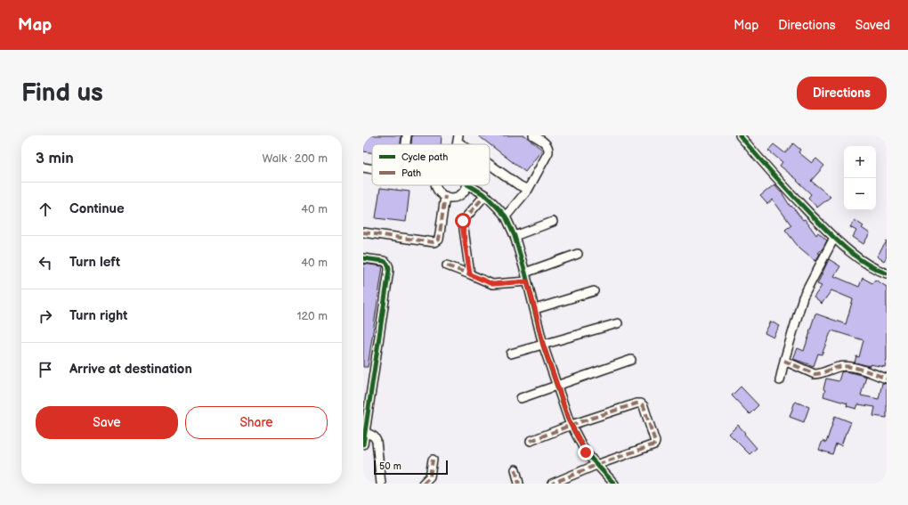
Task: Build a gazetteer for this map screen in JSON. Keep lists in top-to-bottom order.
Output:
{
  "legend": ["Cycle path", "Path"],
  "scale_bar": "50 m",
  "page": {
    "header": "Map",
    "nav": ["Map", "Directions", "Saved"],
    "buttons": [
      "Directions",
      ["Save", "Share"]
    ],
    "title": "Find us",
    "heading": ["3 min", "Walk · 200 m"],
    "map_buttons": ["+", "−"],
    "list": [
      ["Continue", "40 m"],
      ["Turn left", "40 m"],
      ["Turn right", "120 m"],
      "Arrive at destination"
    ],
    "scale": "50 m"
  }
}
